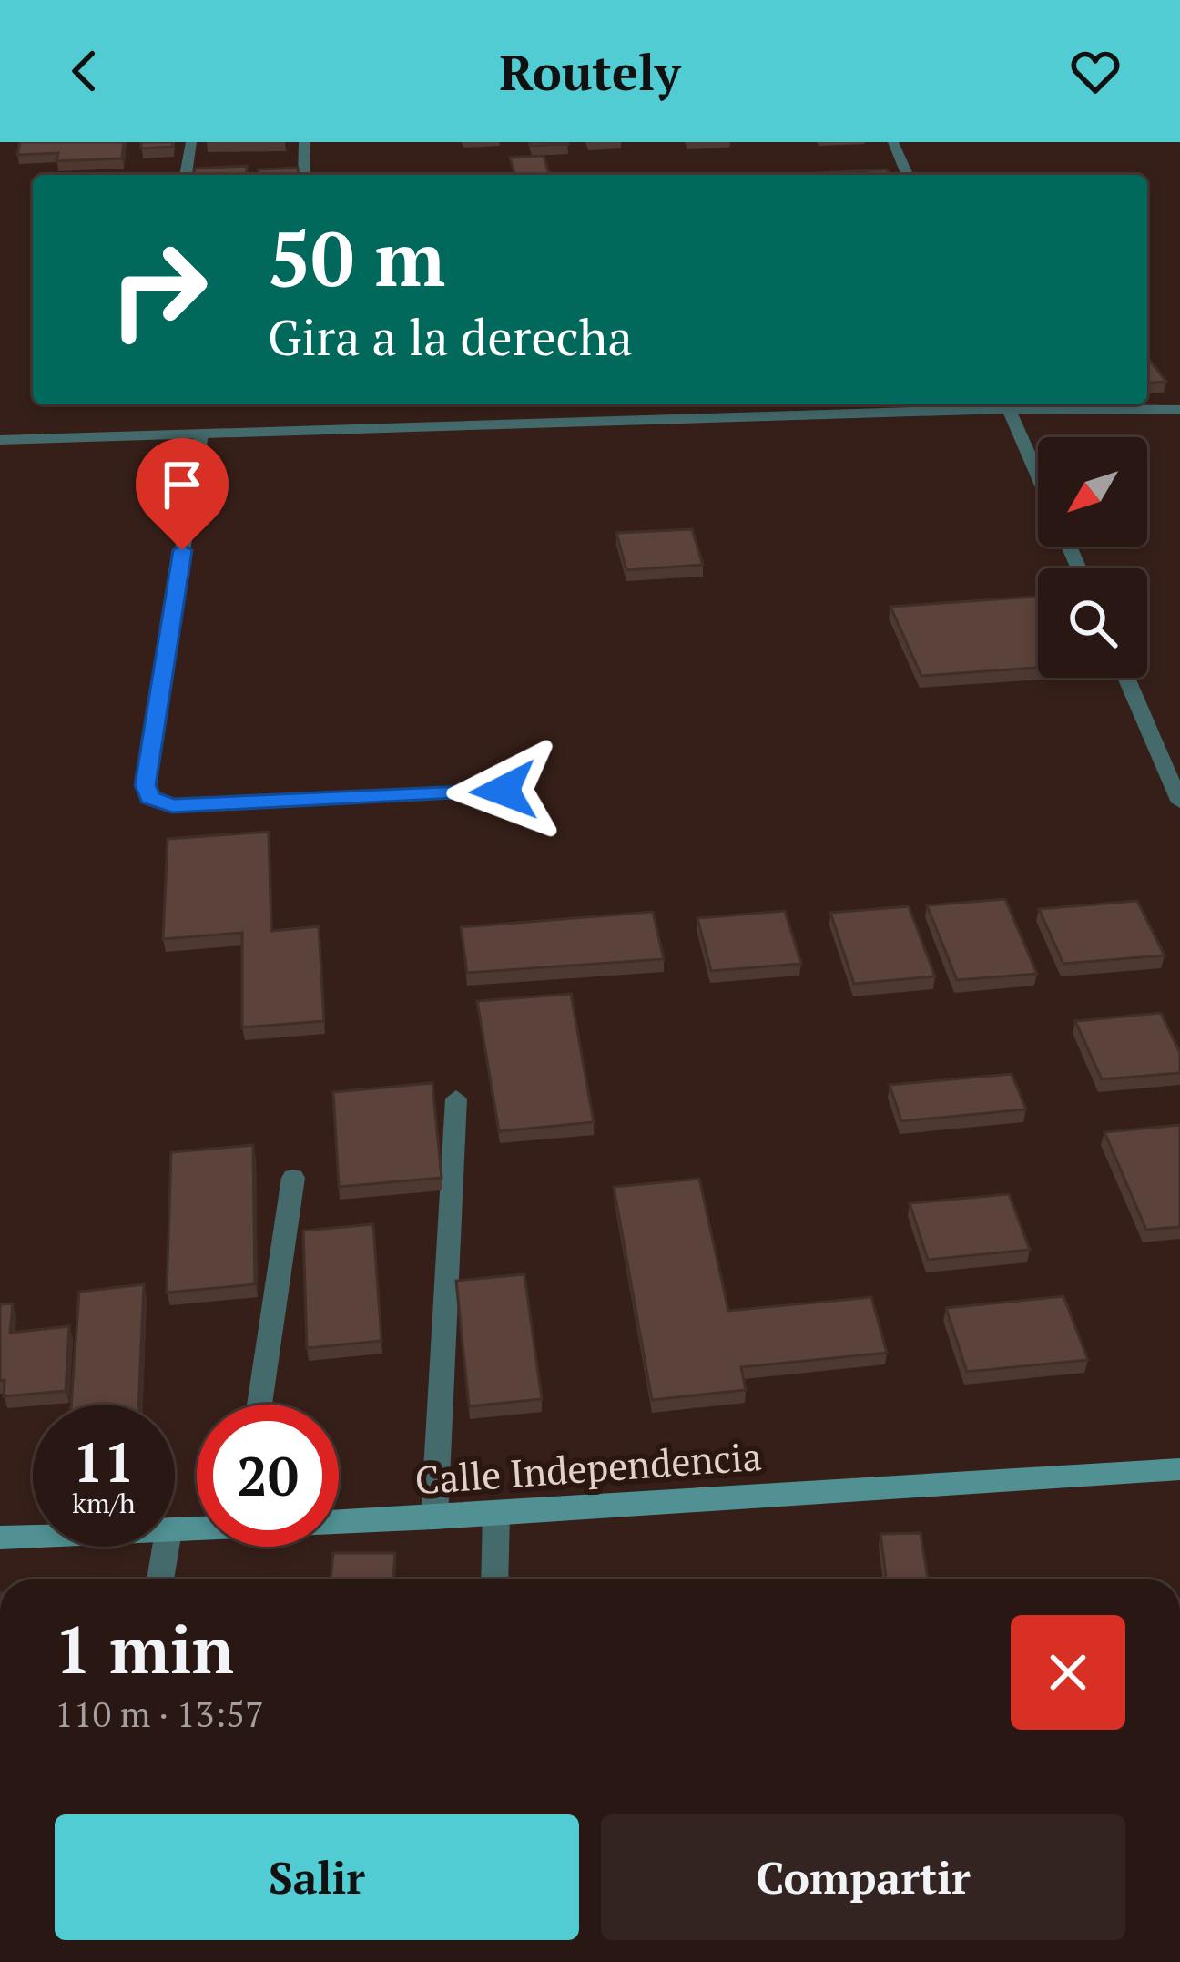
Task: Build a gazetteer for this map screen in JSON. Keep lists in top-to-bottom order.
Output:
{
  "streets": {
    "street": ["Calle Independencia"]
  },
  "north": "bottom left",
  "page": {
    "header": "Routely",
    "turn": ["50 m", "Gira a la derecha"],
    "speed": "11 km/h",
    "limit": "20",
    "heading": ["1 min", "110 m · 13:57"],
    "buttons": ["Salir", "Compartir"]
  }
}
